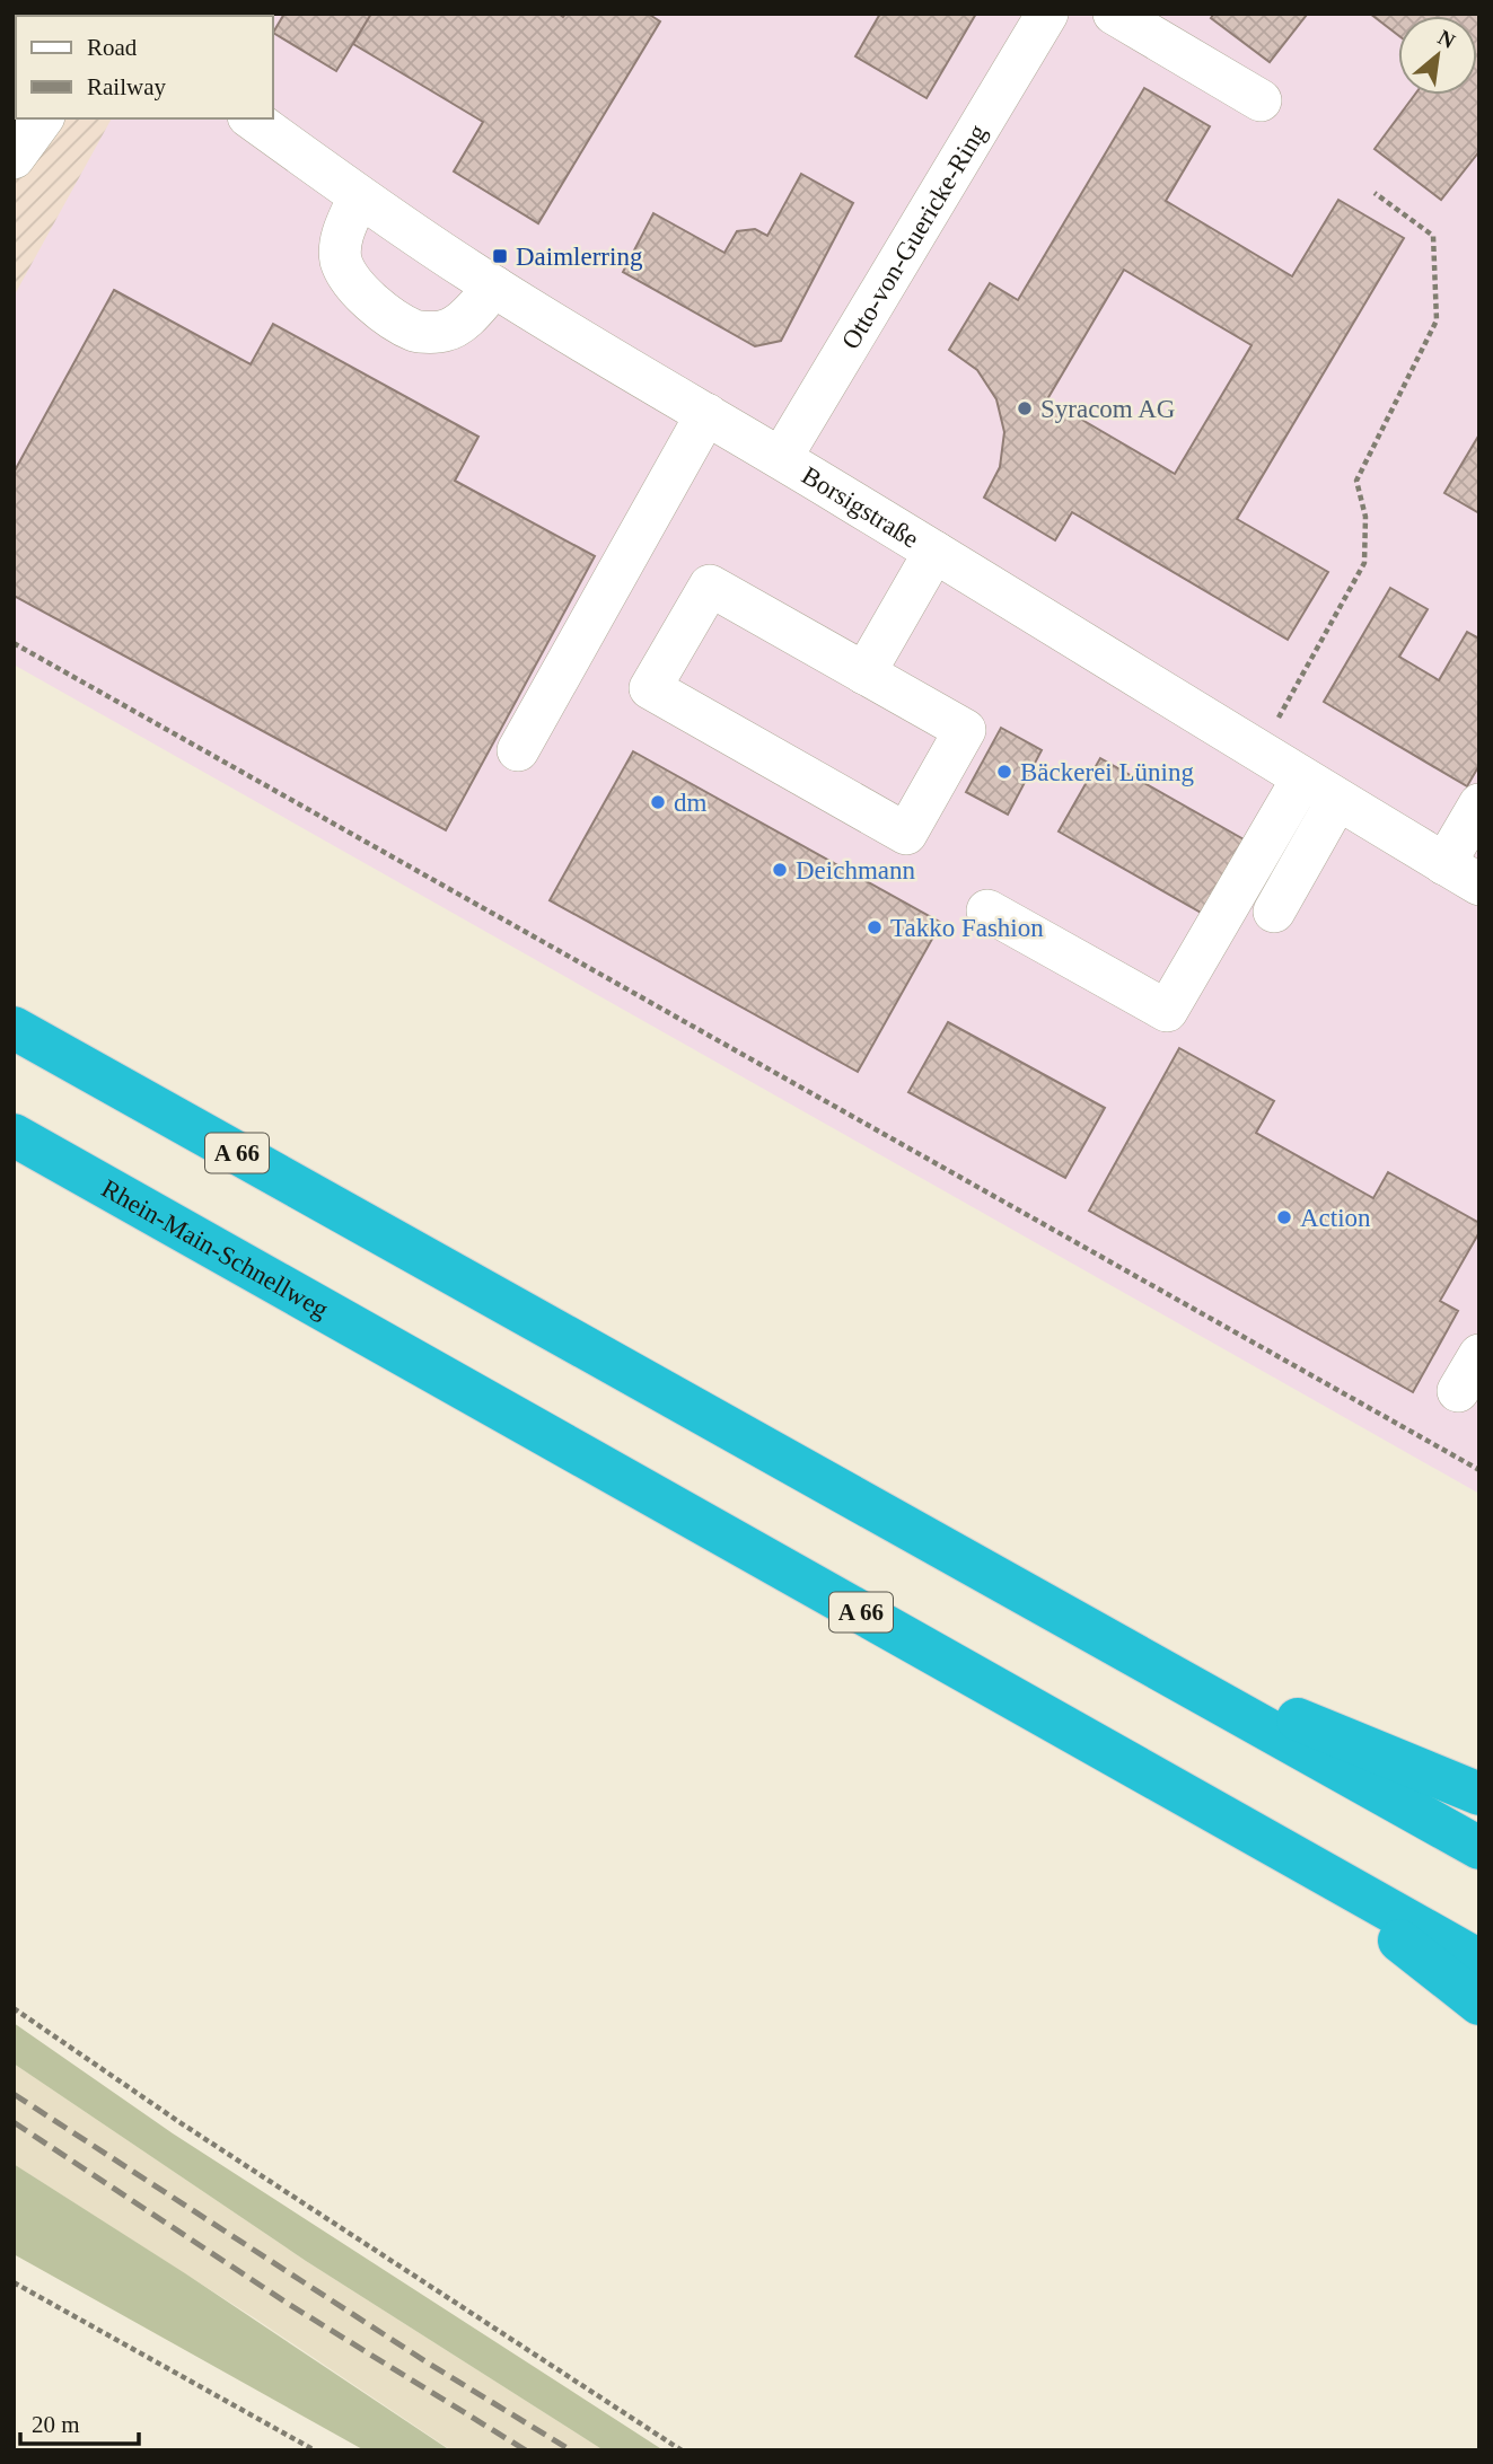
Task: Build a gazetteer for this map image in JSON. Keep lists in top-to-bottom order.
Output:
{
  "streets": {
    "highway": ["A 66", "Rhein-Main-Schnellweg"],
    "street": ["Otto-von-Guericke-Ring", "Borsigstraße"]
  },
  "crossings": [
    ["Otto-von-Guericke-Ring", "Borsigstraße"],
    ["A 66", "Rhein-Main-Schnellweg"]
  ],
  "places": {
    "transit": ["Daimlerring"],
    "other": [
      "Syracom AG",
      "Bäckerei Lüning",
      "dm",
      "Deichmann",
      "Takko Fashion",
      "Action"
    ]
  },
  "legend": ["Road", "Railway"],
  "scale_bar": "20 m",
  "north": "top right"
}
